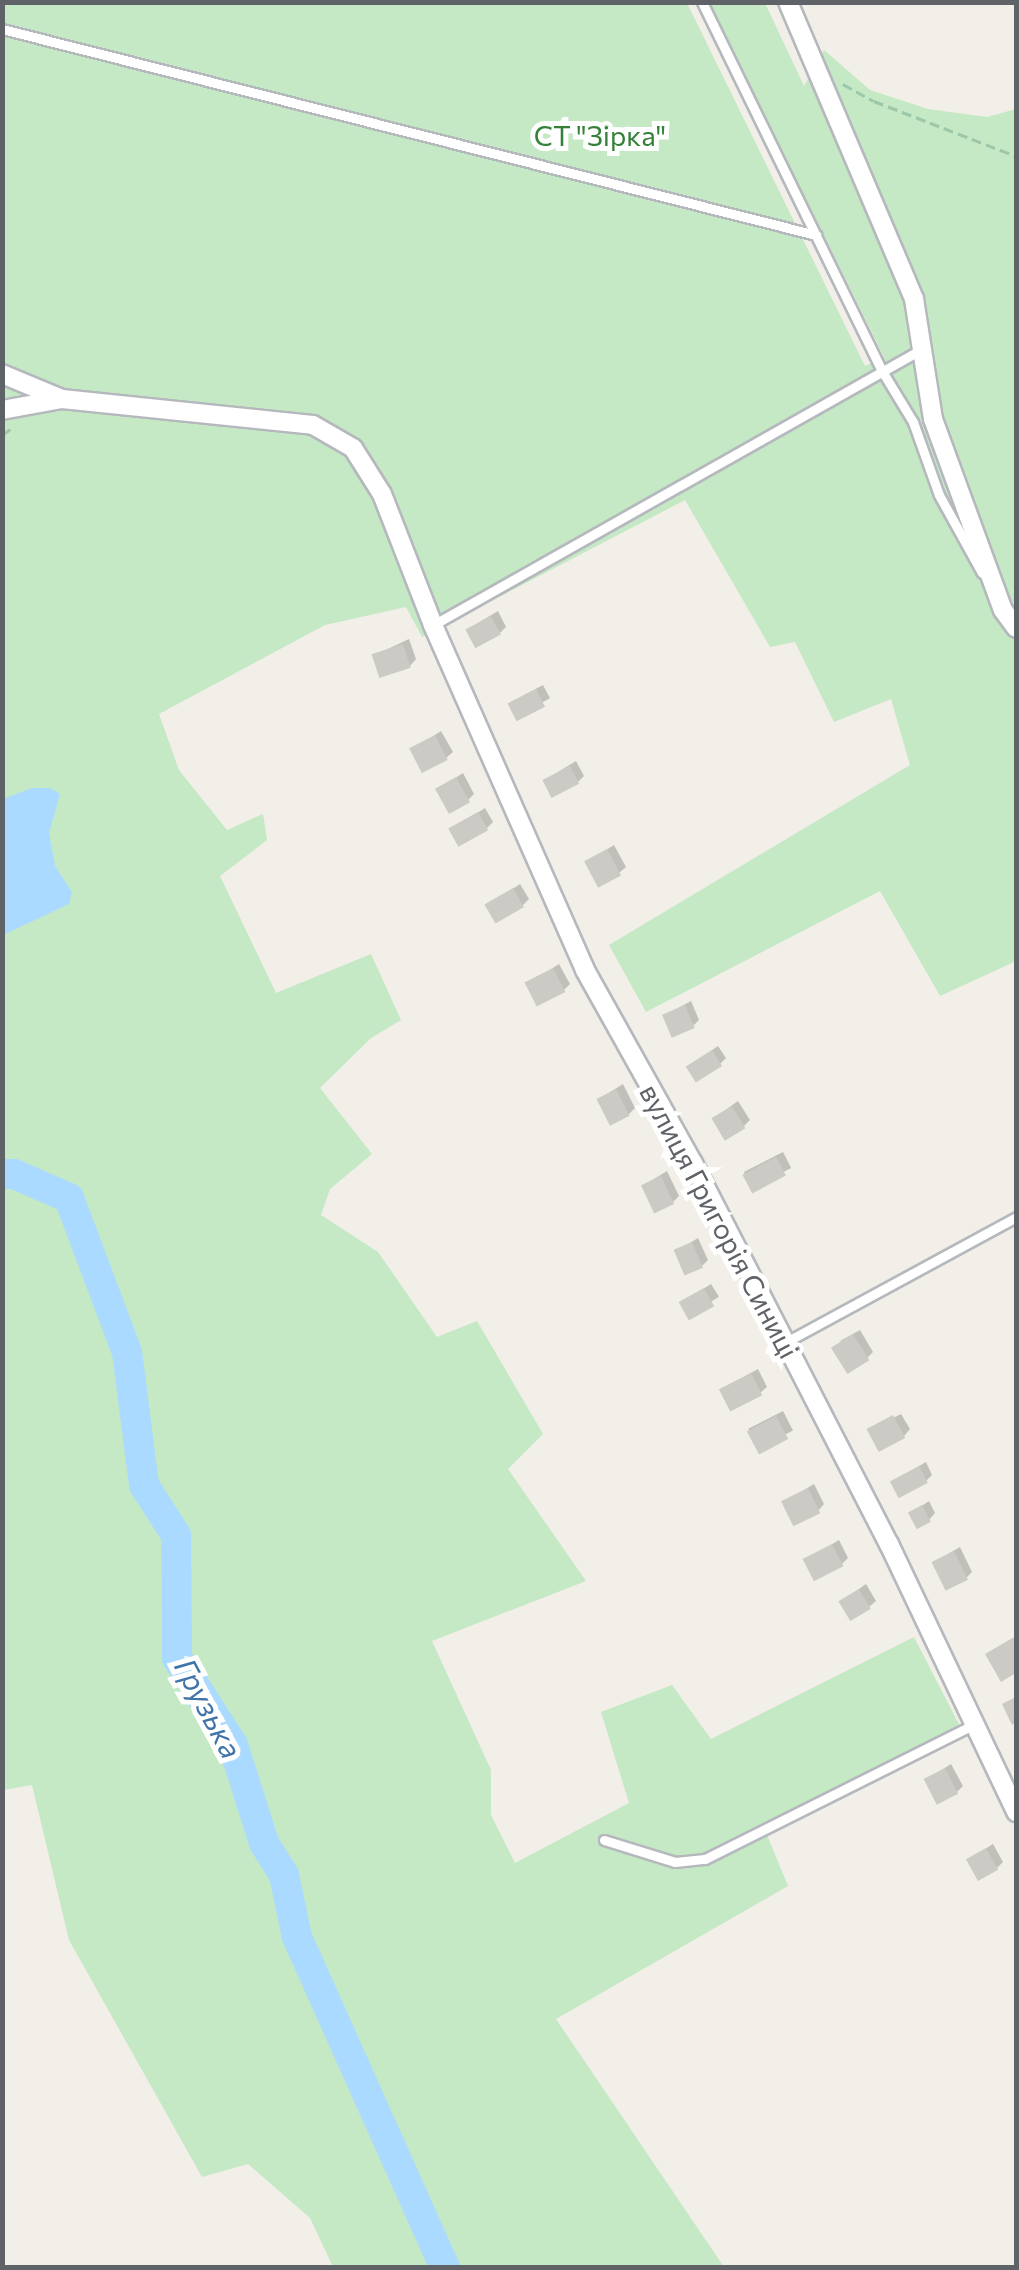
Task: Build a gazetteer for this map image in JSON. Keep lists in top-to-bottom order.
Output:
{
  "streets": {
    "street": ["вулиця Григорія Синиці"]
  },
  "water": ["Грузька"],
  "parks": ["СТ \"Зірка\""]
}
